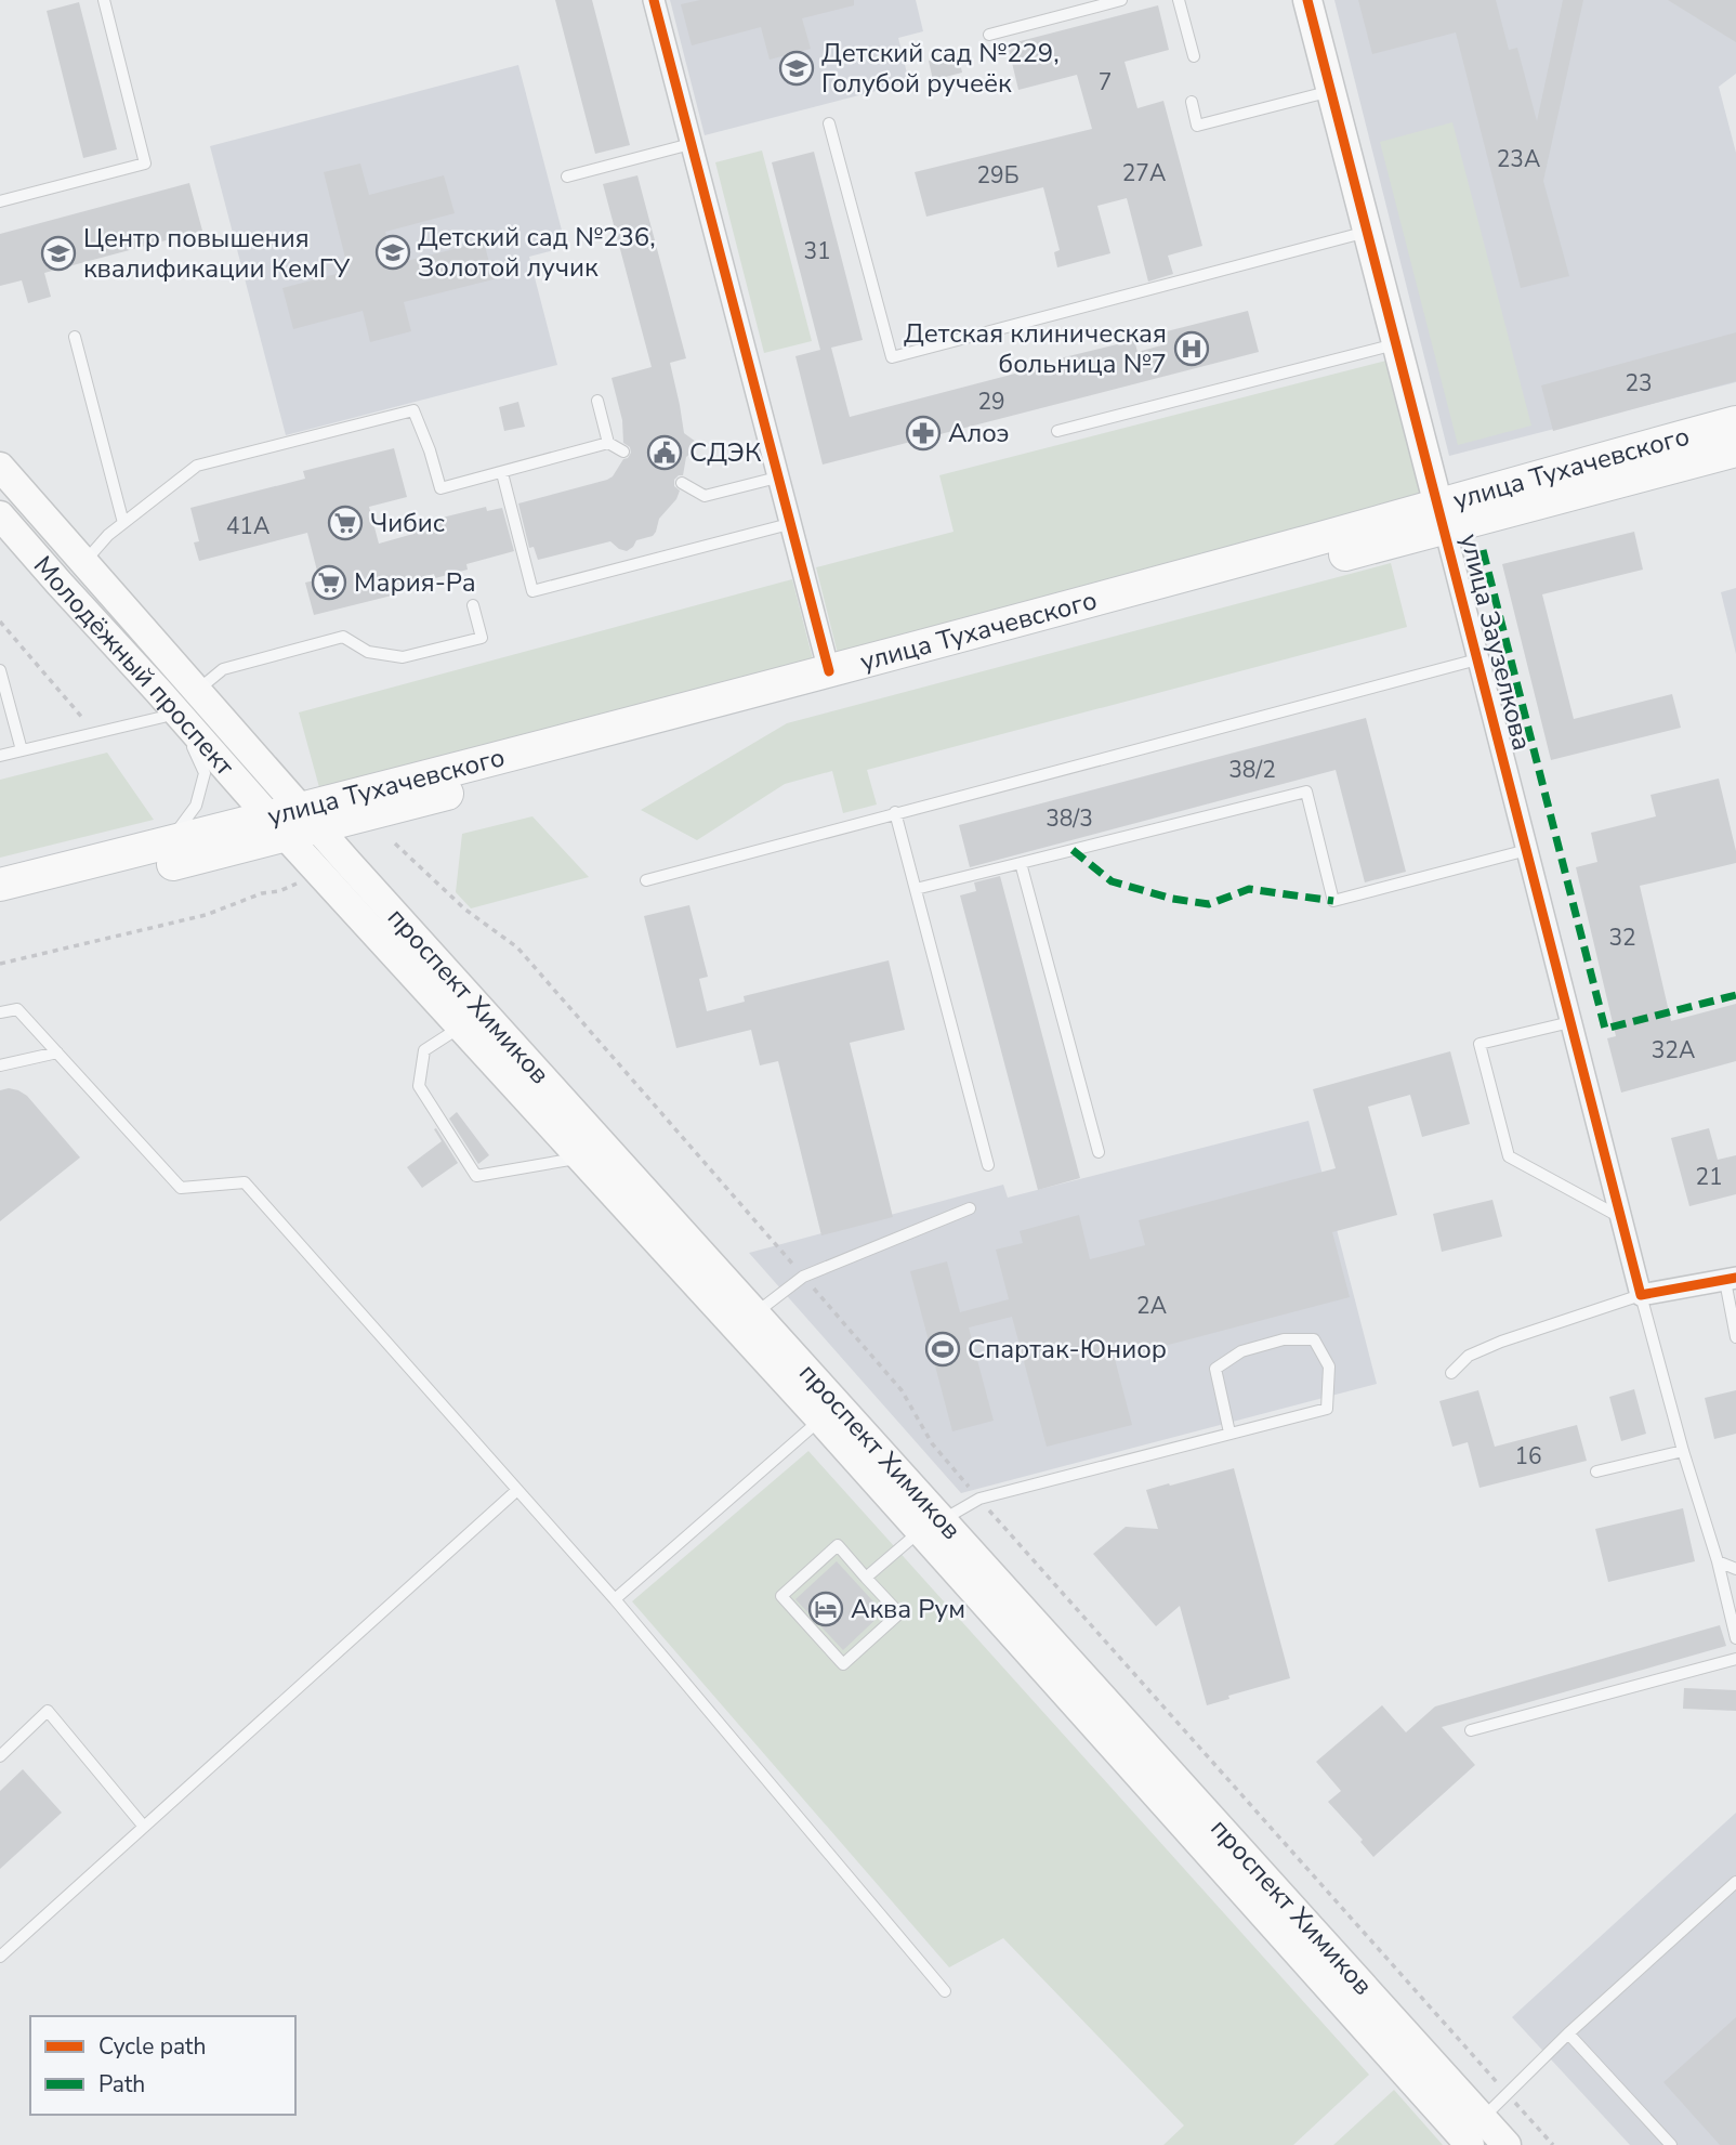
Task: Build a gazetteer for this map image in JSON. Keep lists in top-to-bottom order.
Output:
{
  "streets": {
    "main road": [
      "улица Тухачевского",
      "улица Заузелкова",
      "Молодёжный проспект",
      "проспект Химиков"
    ]
  },
  "crossings": [
    ["улица Тухачевского", "улица Заузелкова"],
    ["улица Тухачевского", "Молодёжный проспект"],
    ["улица Тухачевского", "проспект Химиков"],
    ["Молодёжный проспект", "проспект Химиков"]
  ],
  "places": {
    "school or university": ["Детский сад №229, Голубой ручеёк", "Детский сад №236, Золотой лучик", "Центр повышения квалификации КемГУ"],
    "hospital": ["Детская клиническая больница №7"],
    "pharmacy": ["Алоэ"],
    "public building": ["СДЭК"],
    "supermarket": ["Чибис", "Мария-Ра"],
    "sports": ["Спартак-Юниор"],
    "hotel": ["Аква Рум"]
  },
  "house_numbers": [
    "7",
    "23А",
    "27А",
    "29Б",
    "31",
    "23",
    "29",
    "41А",
    "38/2",
    "38/3",
    "32",
    "32А",
    "21",
    "2А",
    "16"
  ],
  "legend": ["Cycle path", "Path"]
}
